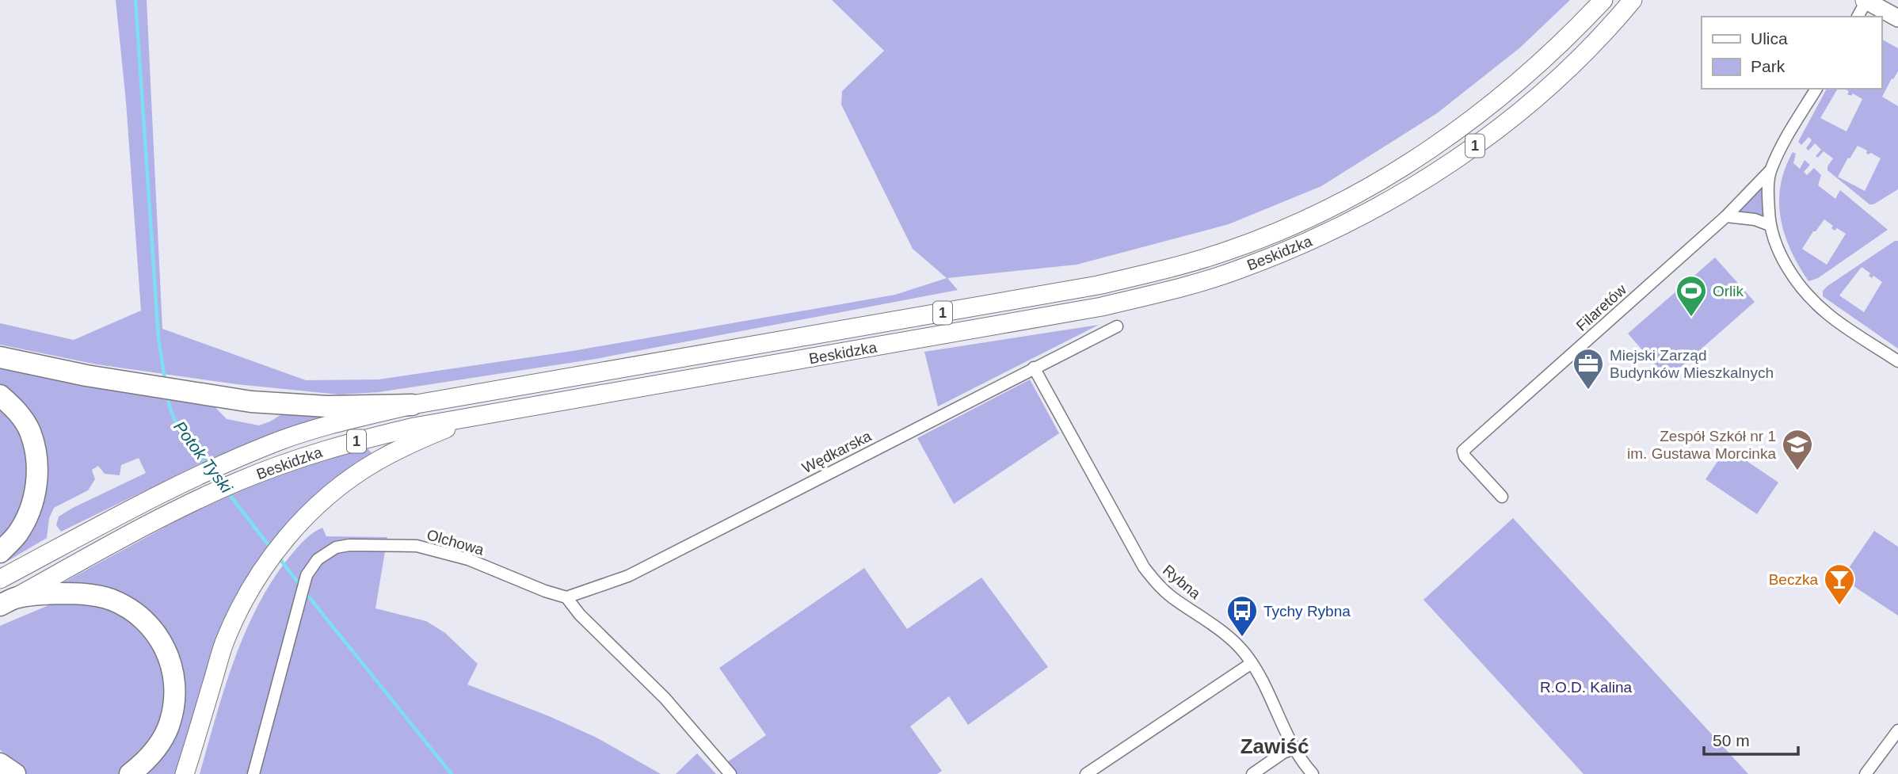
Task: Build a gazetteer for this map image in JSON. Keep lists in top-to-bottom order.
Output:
{
  "streets": {
    "main road": ["1", "Beskidzka"],
    "street": [
      "Filaretów",
      "Wędkarska",
      "Olchowa",
      "Rybna"
    ]
  },
  "crossings": [
    ["Wędkarska", "Olchowa"],
    ["Wędkarska", "Rybna"]
  ],
  "districts": ["Zawiść"],
  "water": ["Potok Tyski"],
  "parks": ["R.O.D. Kalina"],
  "places": {
    "sports": ["Orlik"],
    "office": ["Miejski Zarząd Budynków Mieszkalnych"],
    "school or university": ["Zespół Szkół nr 1 im. Gustawa Morcinka"],
    "bar": ["Beczka"],
    "bus stop": ["Tychy Rybna"]
  },
  "legend": ["Ulica", "Park"],
  "scale_bar": "50 m"
}
